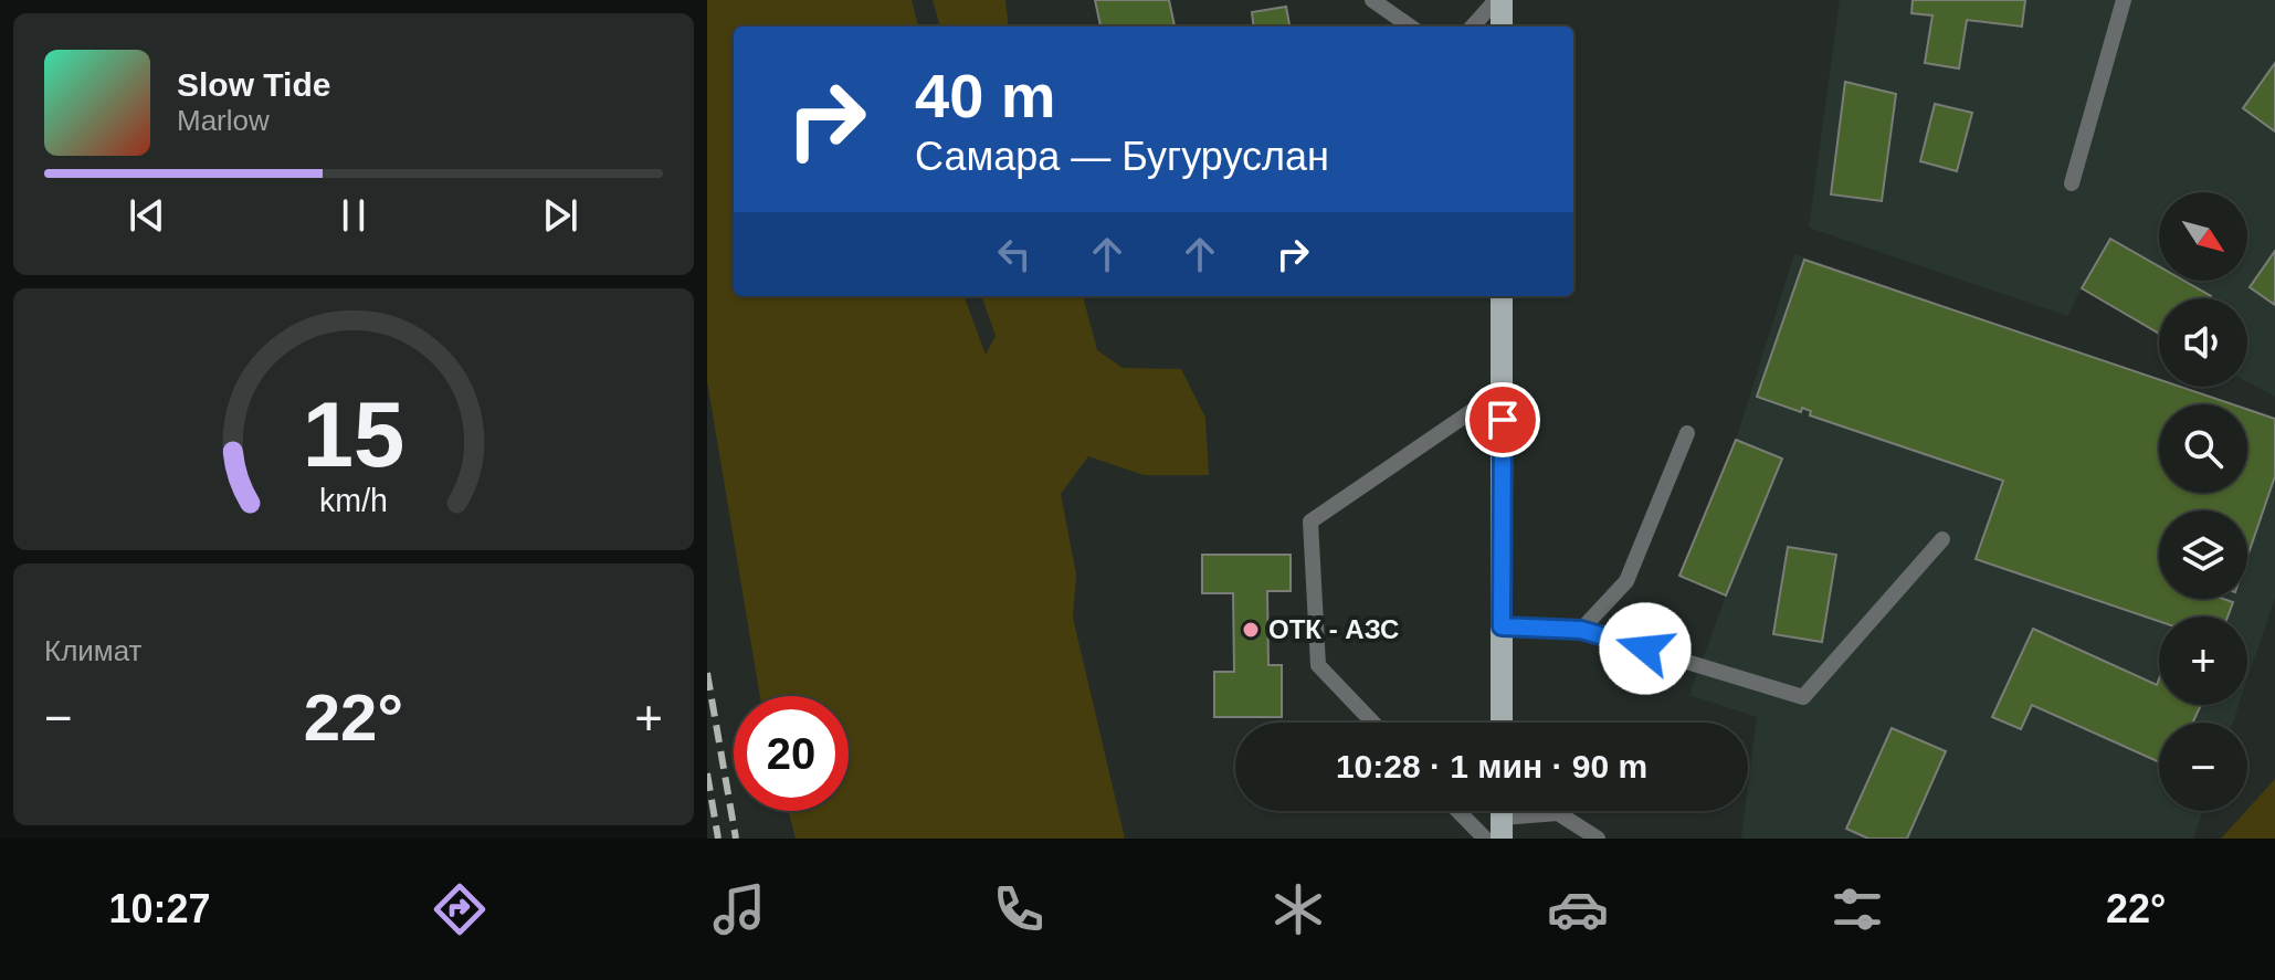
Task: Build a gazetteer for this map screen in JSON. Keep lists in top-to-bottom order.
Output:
{
  "places": ["ОТК - АЗС"],
  "north": "bottom right",
  "page": {
    "turn": ["40 m", "Самара — Бугуруслан"],
    "song": ["Slow Tide", "Marlow"],
    "map_buttons": ["+", "−"],
    "tile": "Климат",
    "heat": ["−", "22°", "+"],
    "limit": "20",
    "trip": "10:28 · 1 мин · 90 m",
    "tabs": ["10:27", "22°"],
    "gauge": ["15", "km/h"]
  }
}
